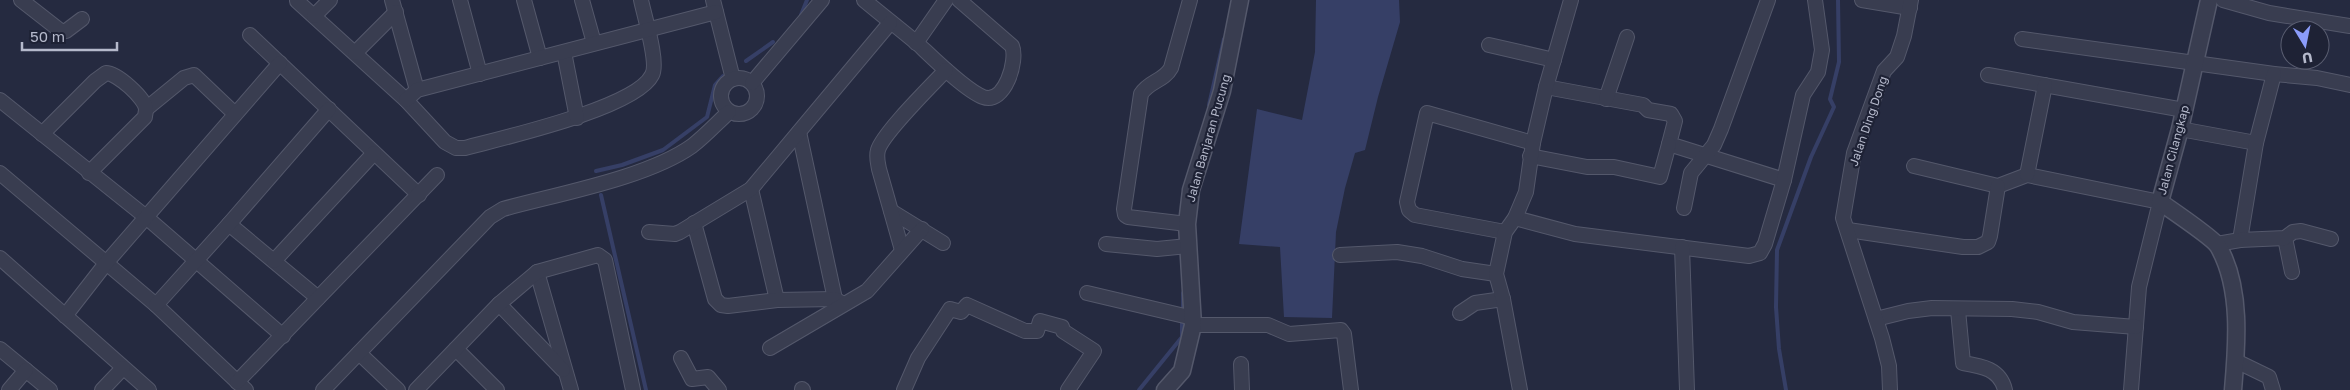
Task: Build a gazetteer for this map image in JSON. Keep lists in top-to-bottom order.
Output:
{
  "streets": {
    "street": ["Jalan Ding Dong", "Jalan Banjaran Pucung", "Jalan Cilangkap"]
  },
  "scale_bar": "50 m",
  "north": "bottom"
}
